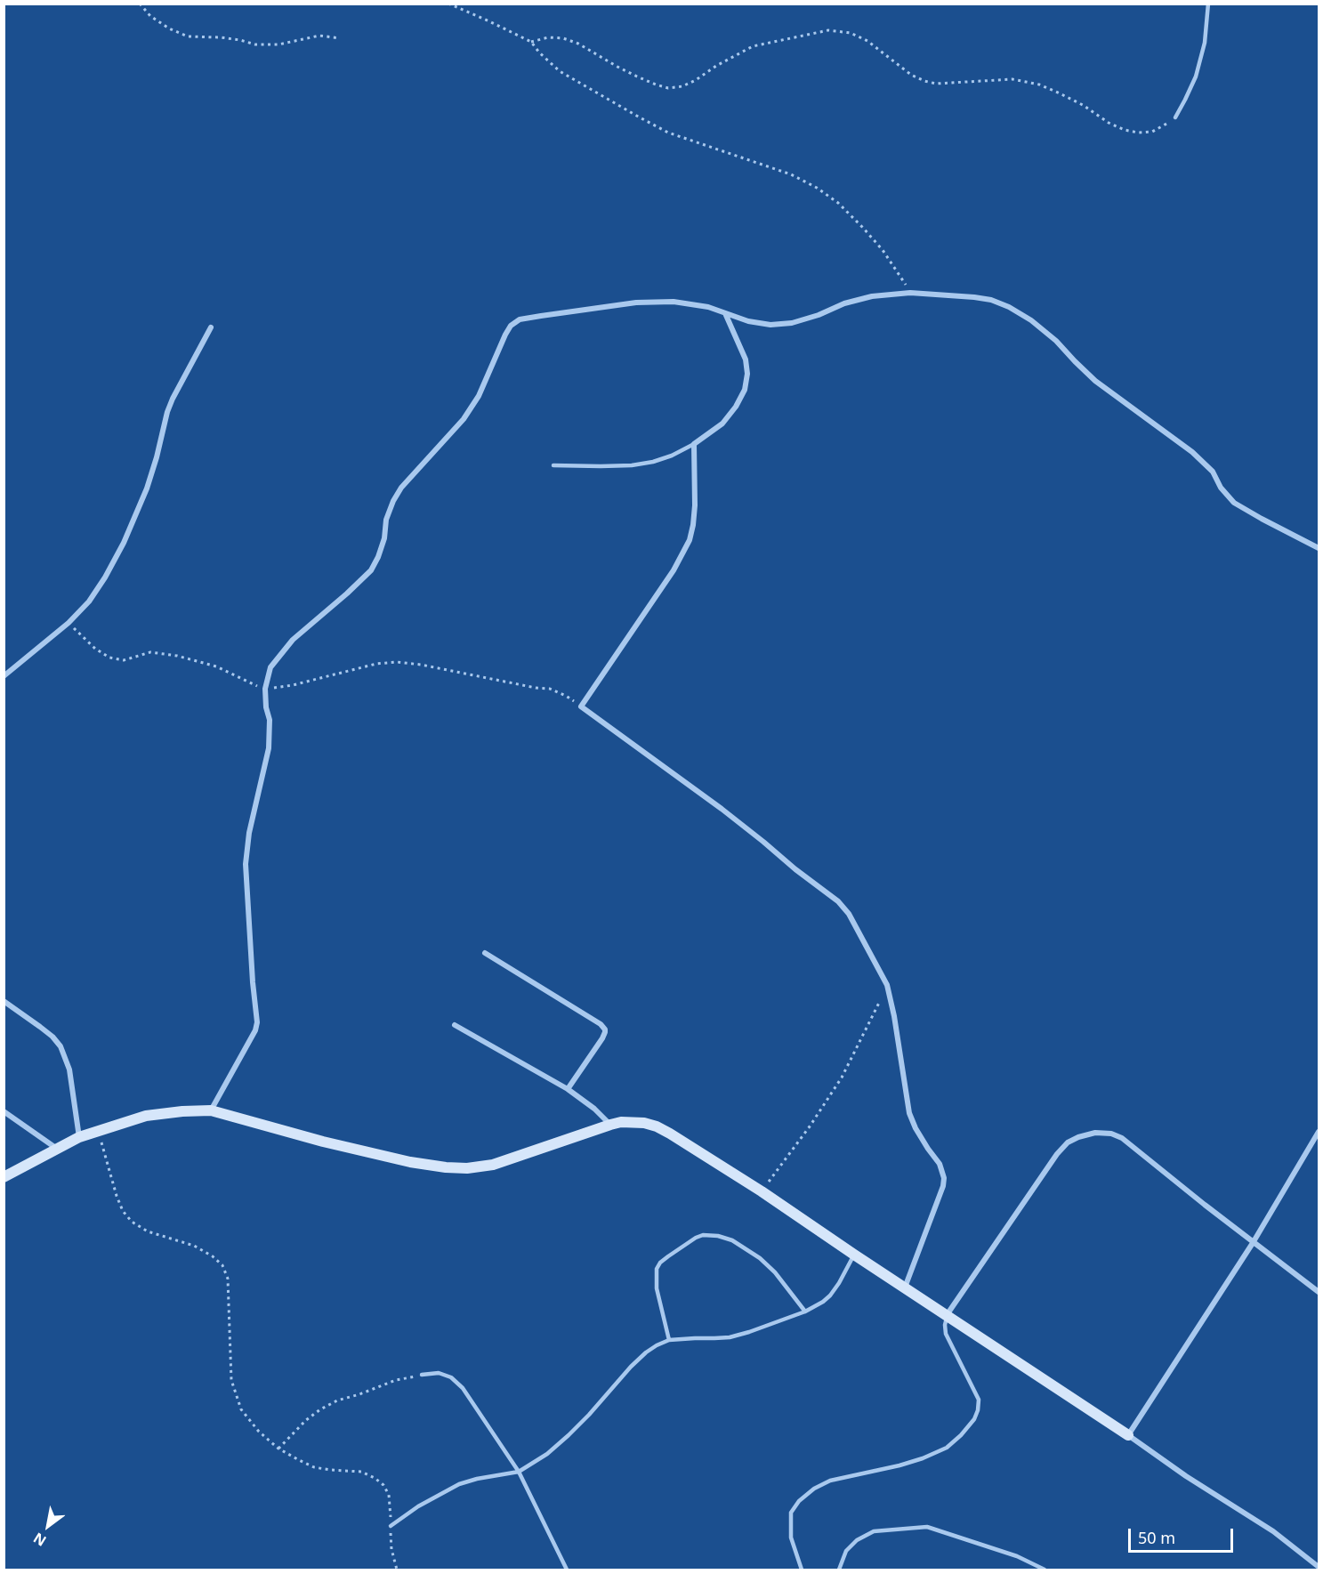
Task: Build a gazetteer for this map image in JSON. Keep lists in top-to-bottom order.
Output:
{
  "scale_bar": "50 m",
  "north": "bottom left"
}
